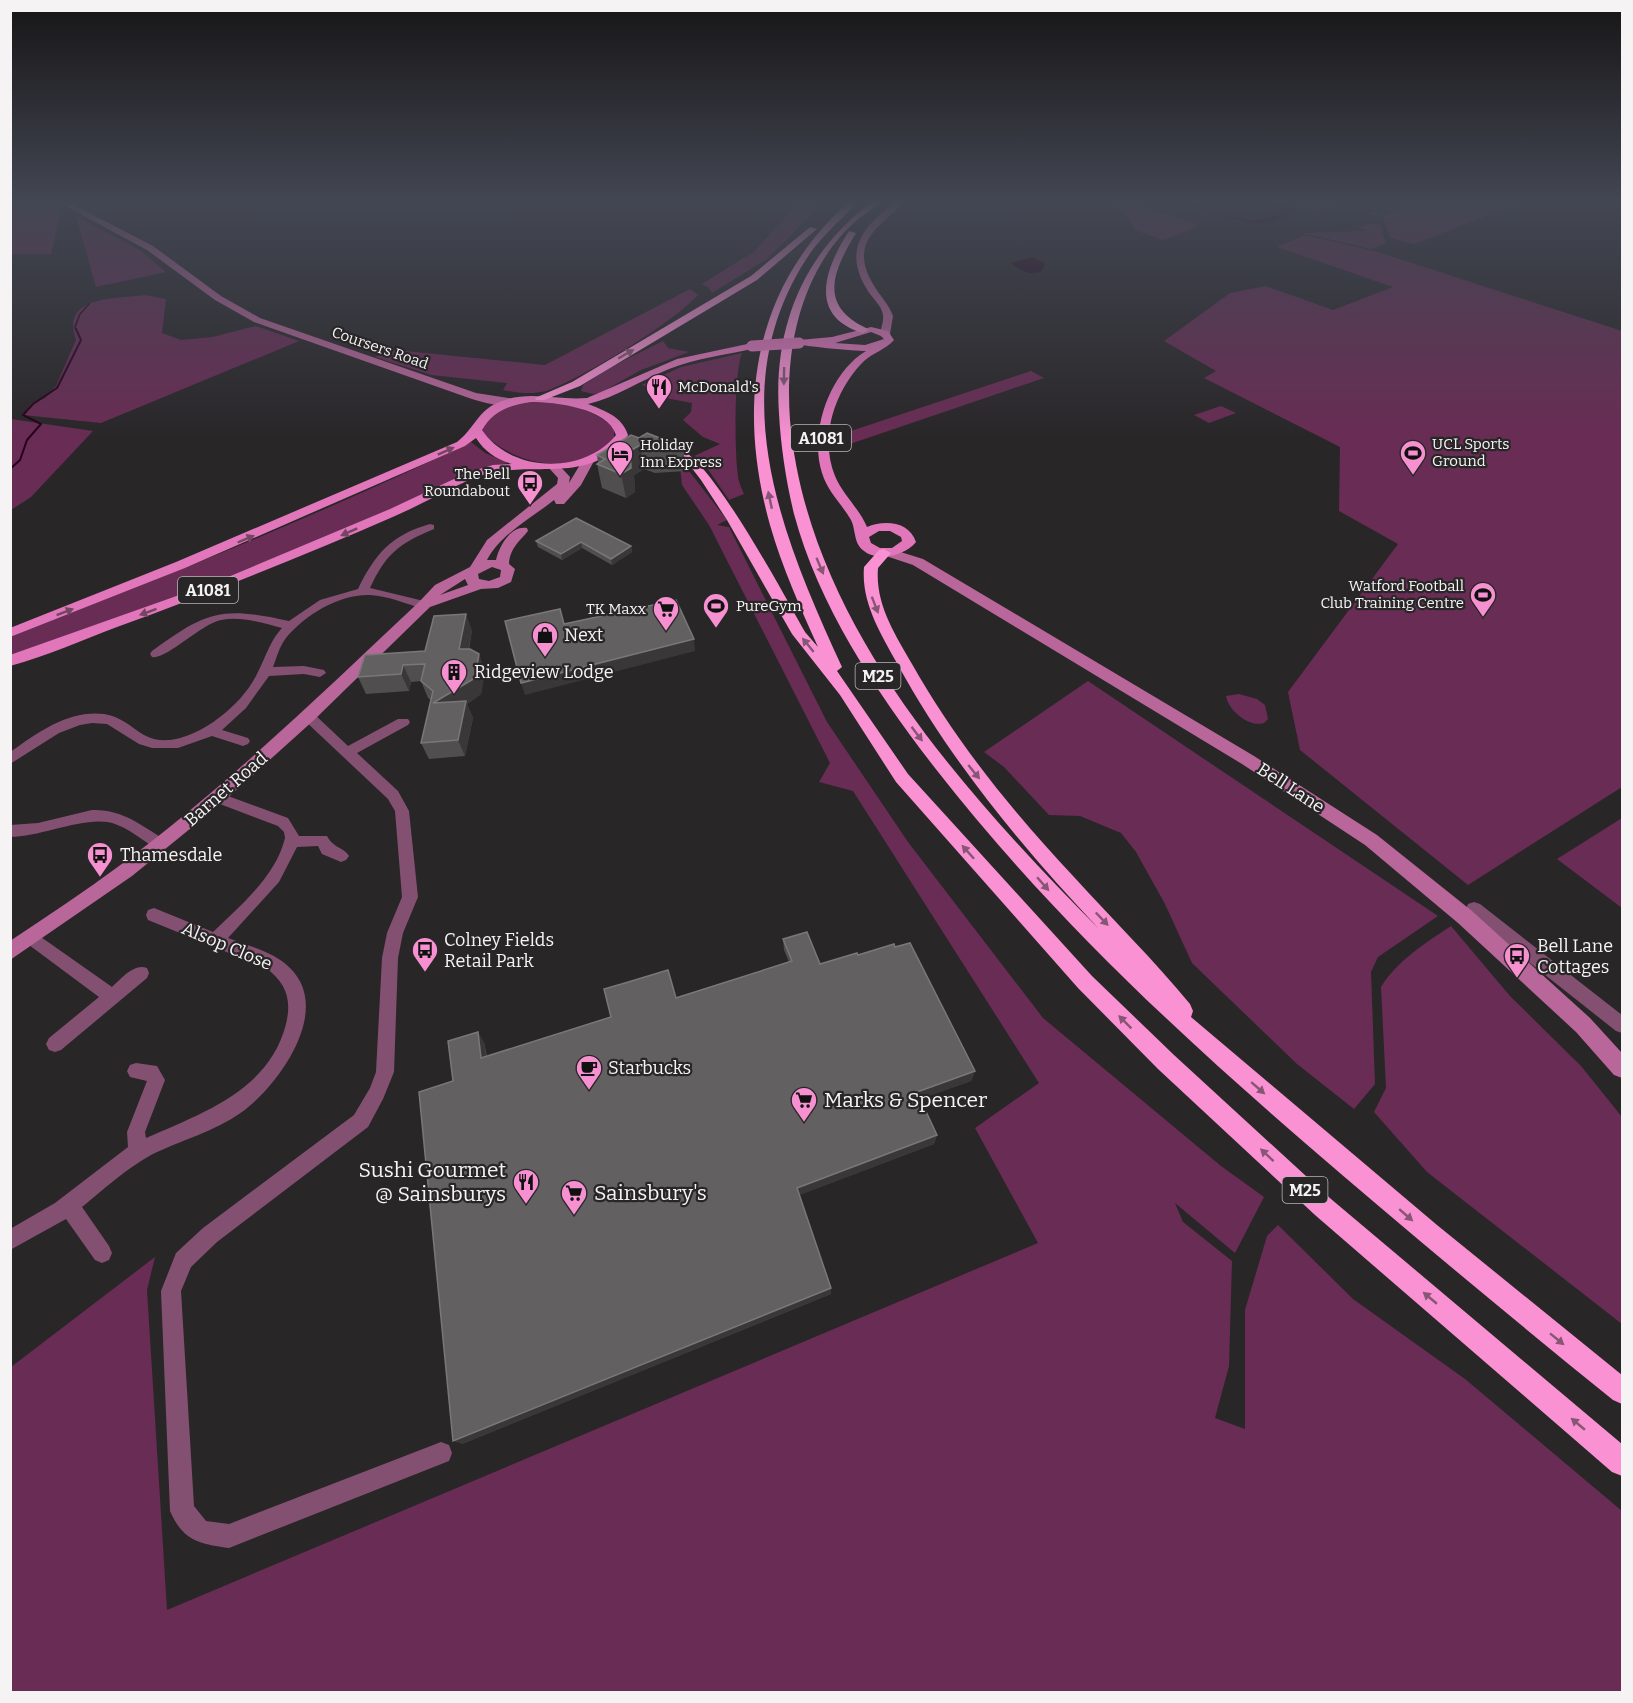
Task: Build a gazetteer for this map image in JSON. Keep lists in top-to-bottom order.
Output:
{
  "streets": {
    "highway": ["M25"],
    "main road": ["A1081"],
    "street": [
      "Coursers Road",
      "Bell Lane",
      "Barnet Road",
      "Alsop Close"
    ]
  },
  "crossings": [
    ["M25", "Bell Lane"]
  ],
  "places": {
    "restaurant": ["McDonald's", "Sushi Gourmet @ Sainsburys"],
    "sports": ["UCL Sports Ground", "Watford Football Club Training Centre", "PureGym"],
    "hotel": ["Holiday Inn Express"],
    "bus stop": [
      "The Bell Roundabout",
      "Thamesdale",
      "Colney Fields Retail Park",
      "Bell Lane Cottages"
    ],
    "supermarket": ["TK Maxx", "Marks & Spencer", "Sainsbury's"],
    "shop": ["Next"],
    "building": ["Ridgeview Lodge"],
    "cafe": ["Starbucks"]
  }
}
